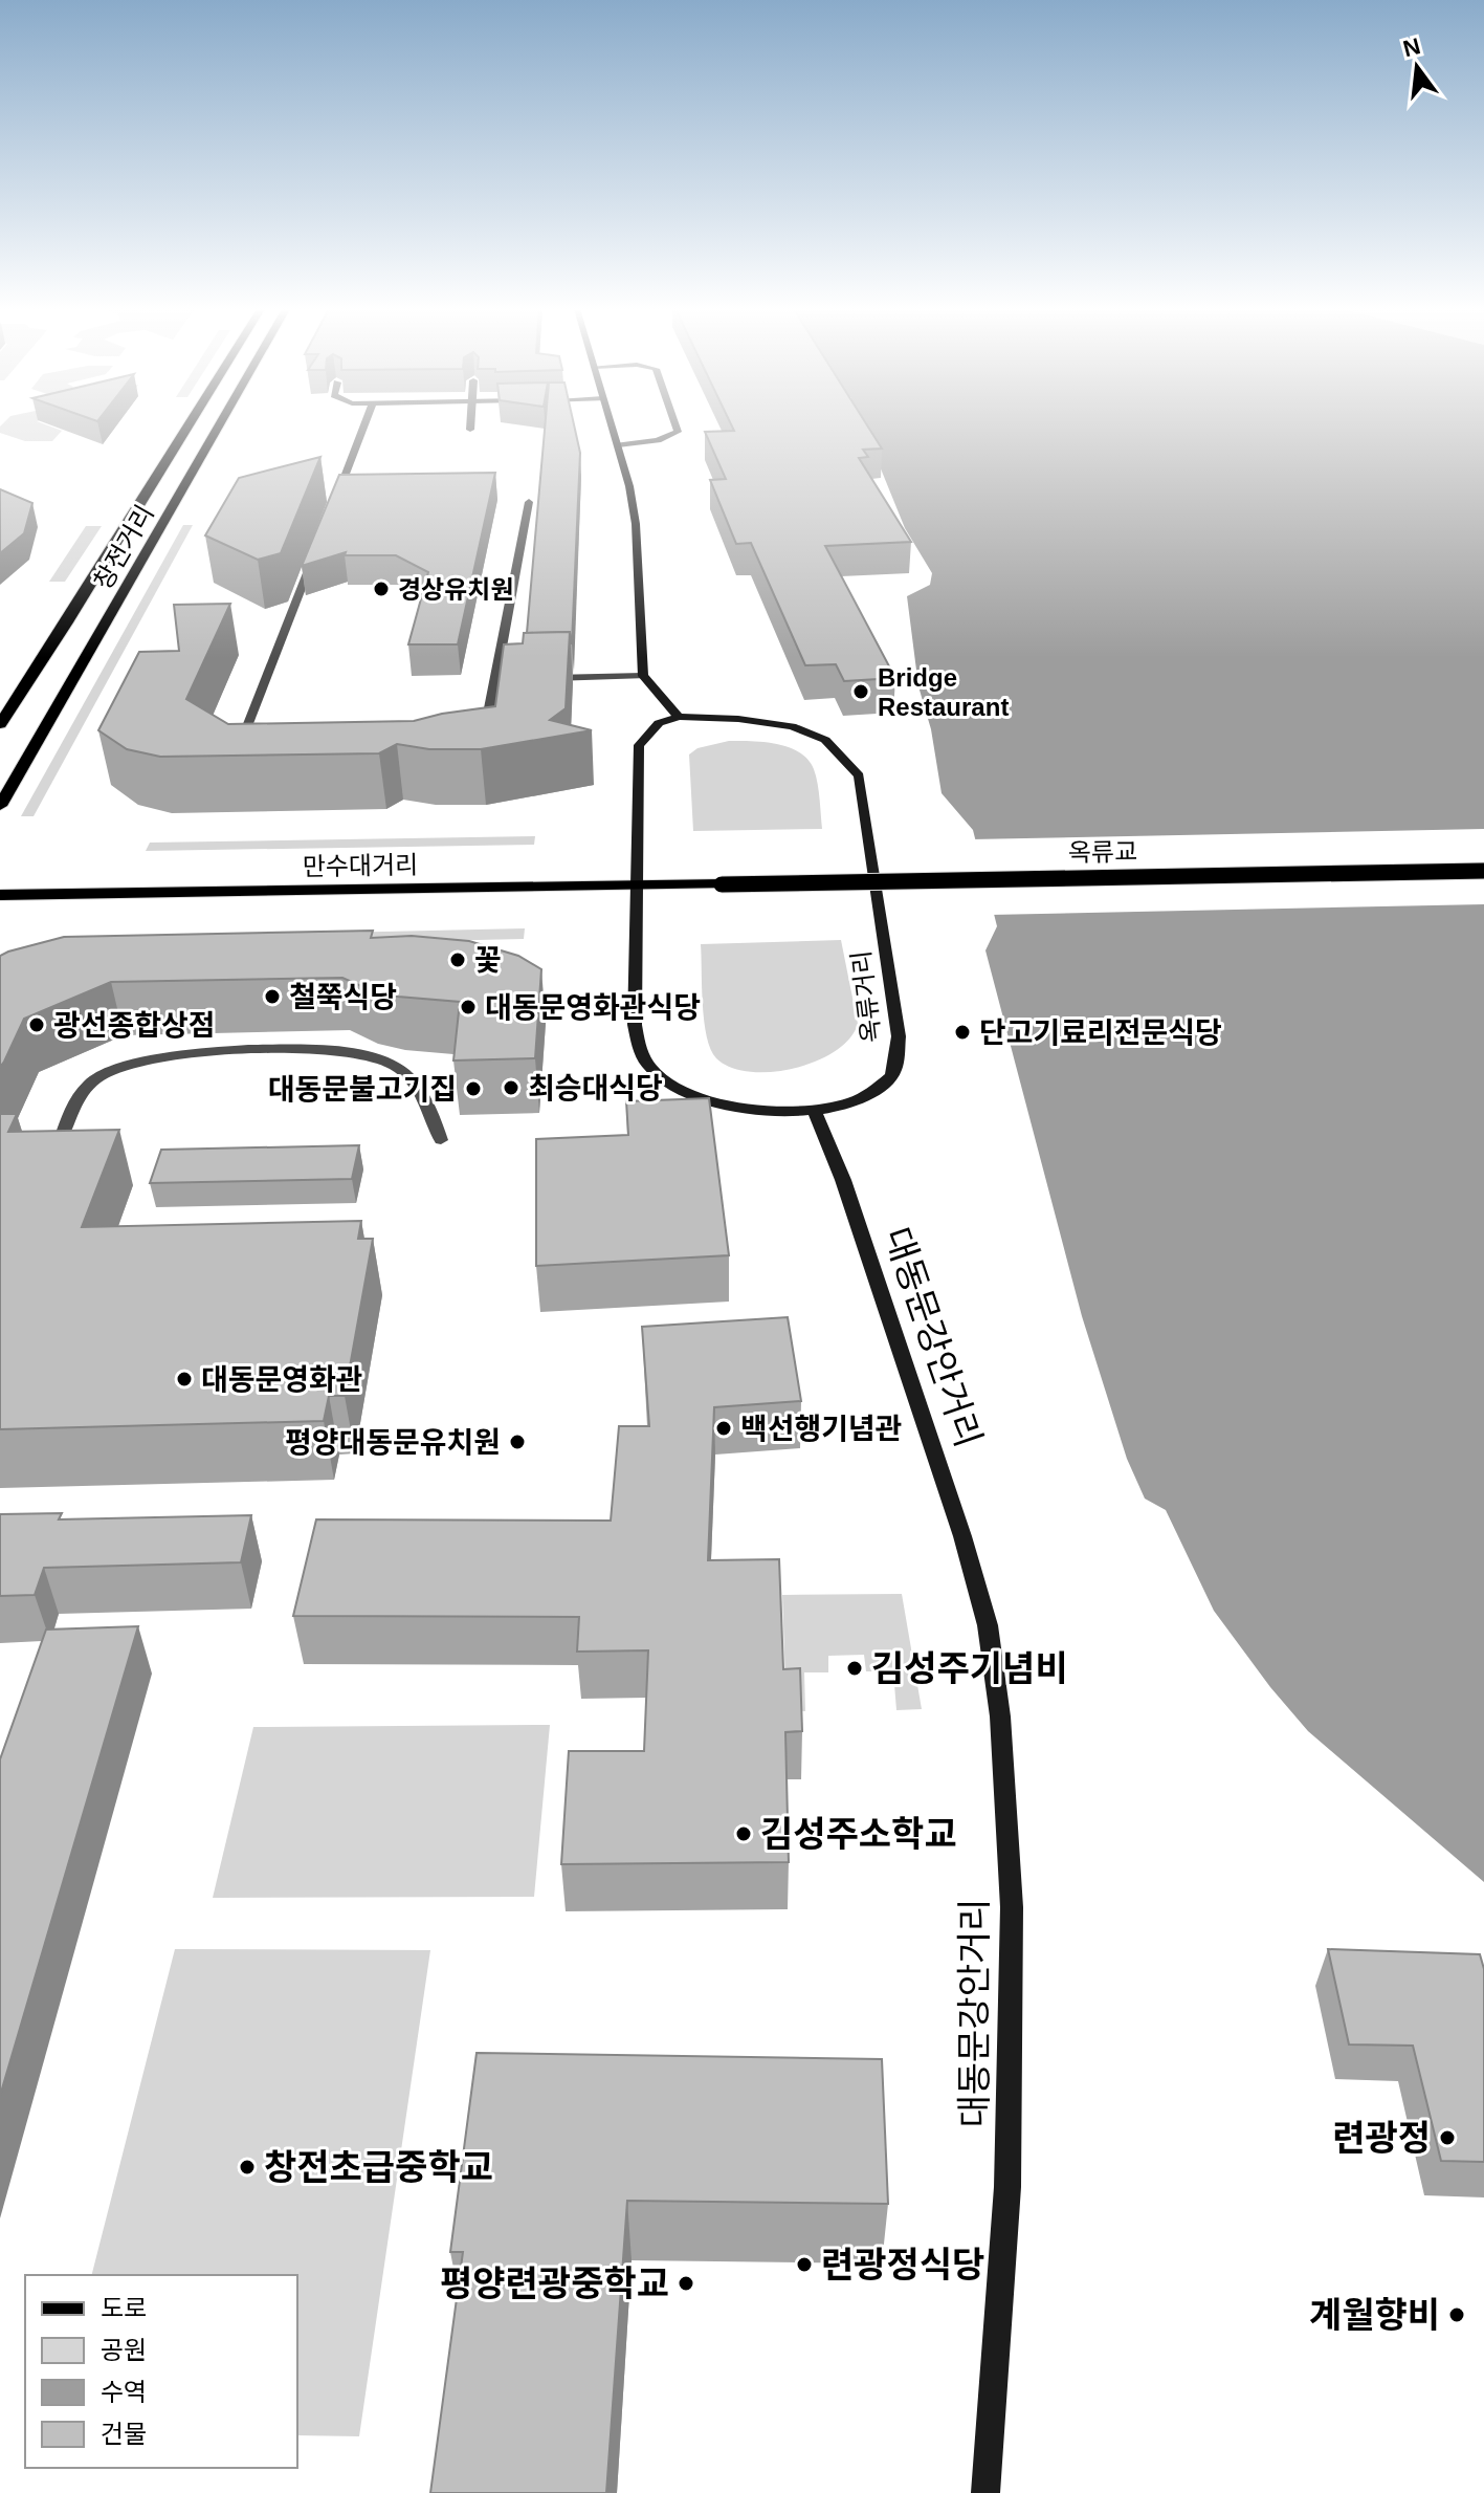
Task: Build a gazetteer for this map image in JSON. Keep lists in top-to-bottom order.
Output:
{
  "streets": {
    "main road": ["창전거리", "옥류교", "만수대거리"],
    "street": ["옥류거리", "대동문강안거리"]
  },
  "crossings": [
    ["옥류교", "만수대거리"],
    ["만수대거리", "옥류거리"],
    ["옥류거리", "대동문강안거리"]
  ],
  "places": [
    "경상유치원",
    "Bridge Restaurant",
    "꽃",
    "철쭉식당",
    "대동문영화관식당",
    "광선종합상점",
    "단고기료리전문식당",
    "최승대식당",
    "대동문불고기집",
    "대동문영화관",
    "백선행기념관",
    "평양대동문유치원",
    "김성주기념비",
    "김성주소학교",
    "련광정",
    "창전초급중학교",
    "련광정식당",
    "평양련광중학교",
    "계월향비"
  ],
  "legend": [
    "도로",
    "공원",
    "수역",
    "건물"
  ],
  "north": "top"
}
